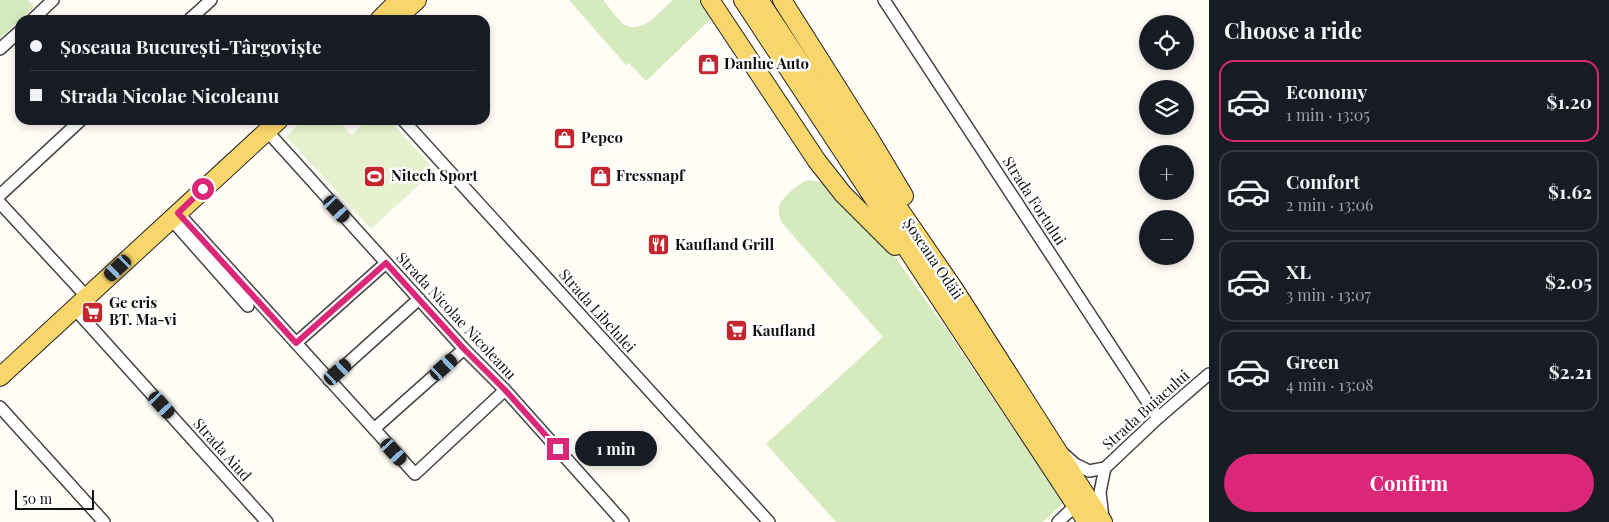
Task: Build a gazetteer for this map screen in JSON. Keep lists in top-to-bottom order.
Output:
{
  "streets": {
    "main road": ["Șoseaua Odăii"],
    "street": [
      "Strada Fortului",
      "Strada Libelulei",
      "Strada Nicolae Nicoleanu",
      "Strada Buiacului",
      "Strada Aiud"
    ]
  },
  "crossings": [
    ["Strada Fortului", "Strada Buiacului"],
    ["Șoseaua Odăii", "Strada Buiacului"]
  ],
  "places": {
    "shop": ["Danluc Auto", "Pepco", "Fressnapf"],
    "sports": ["Nitech Sport"],
    "restaurant": ["Kaufland Grill"],
    "supermarket": ["Ge cris BT. Ma-vi", "Kaufland"]
  },
  "scale_bar": "50 m",
  "page": {
    "heading": "Choose a ride",
    "map_buttons": ["+", "−"],
    "banner": ["Șoseaua București-Târgoviște", "Strada Nicolae Nicoleanu"],
    "list": [
      {
        "name": "Economy",
        "note": "1 min · 13:05",
        "value": "$1.20"
      },
      {
        "name": "Comfort",
        "note": "2 min · 13:06",
        "value": "$1.62"
      },
      {
        "name": "XL",
        "note": "3 min · 13:07",
        "value": "$2.05"
      },
      {
        "name": "Green",
        "note": "4 min · 13:08",
        "value": "$2.21"
      }
    ],
    "bubble": "1 min",
    "buttons": "Confirm",
    "scale": "50 m"
  }
}
